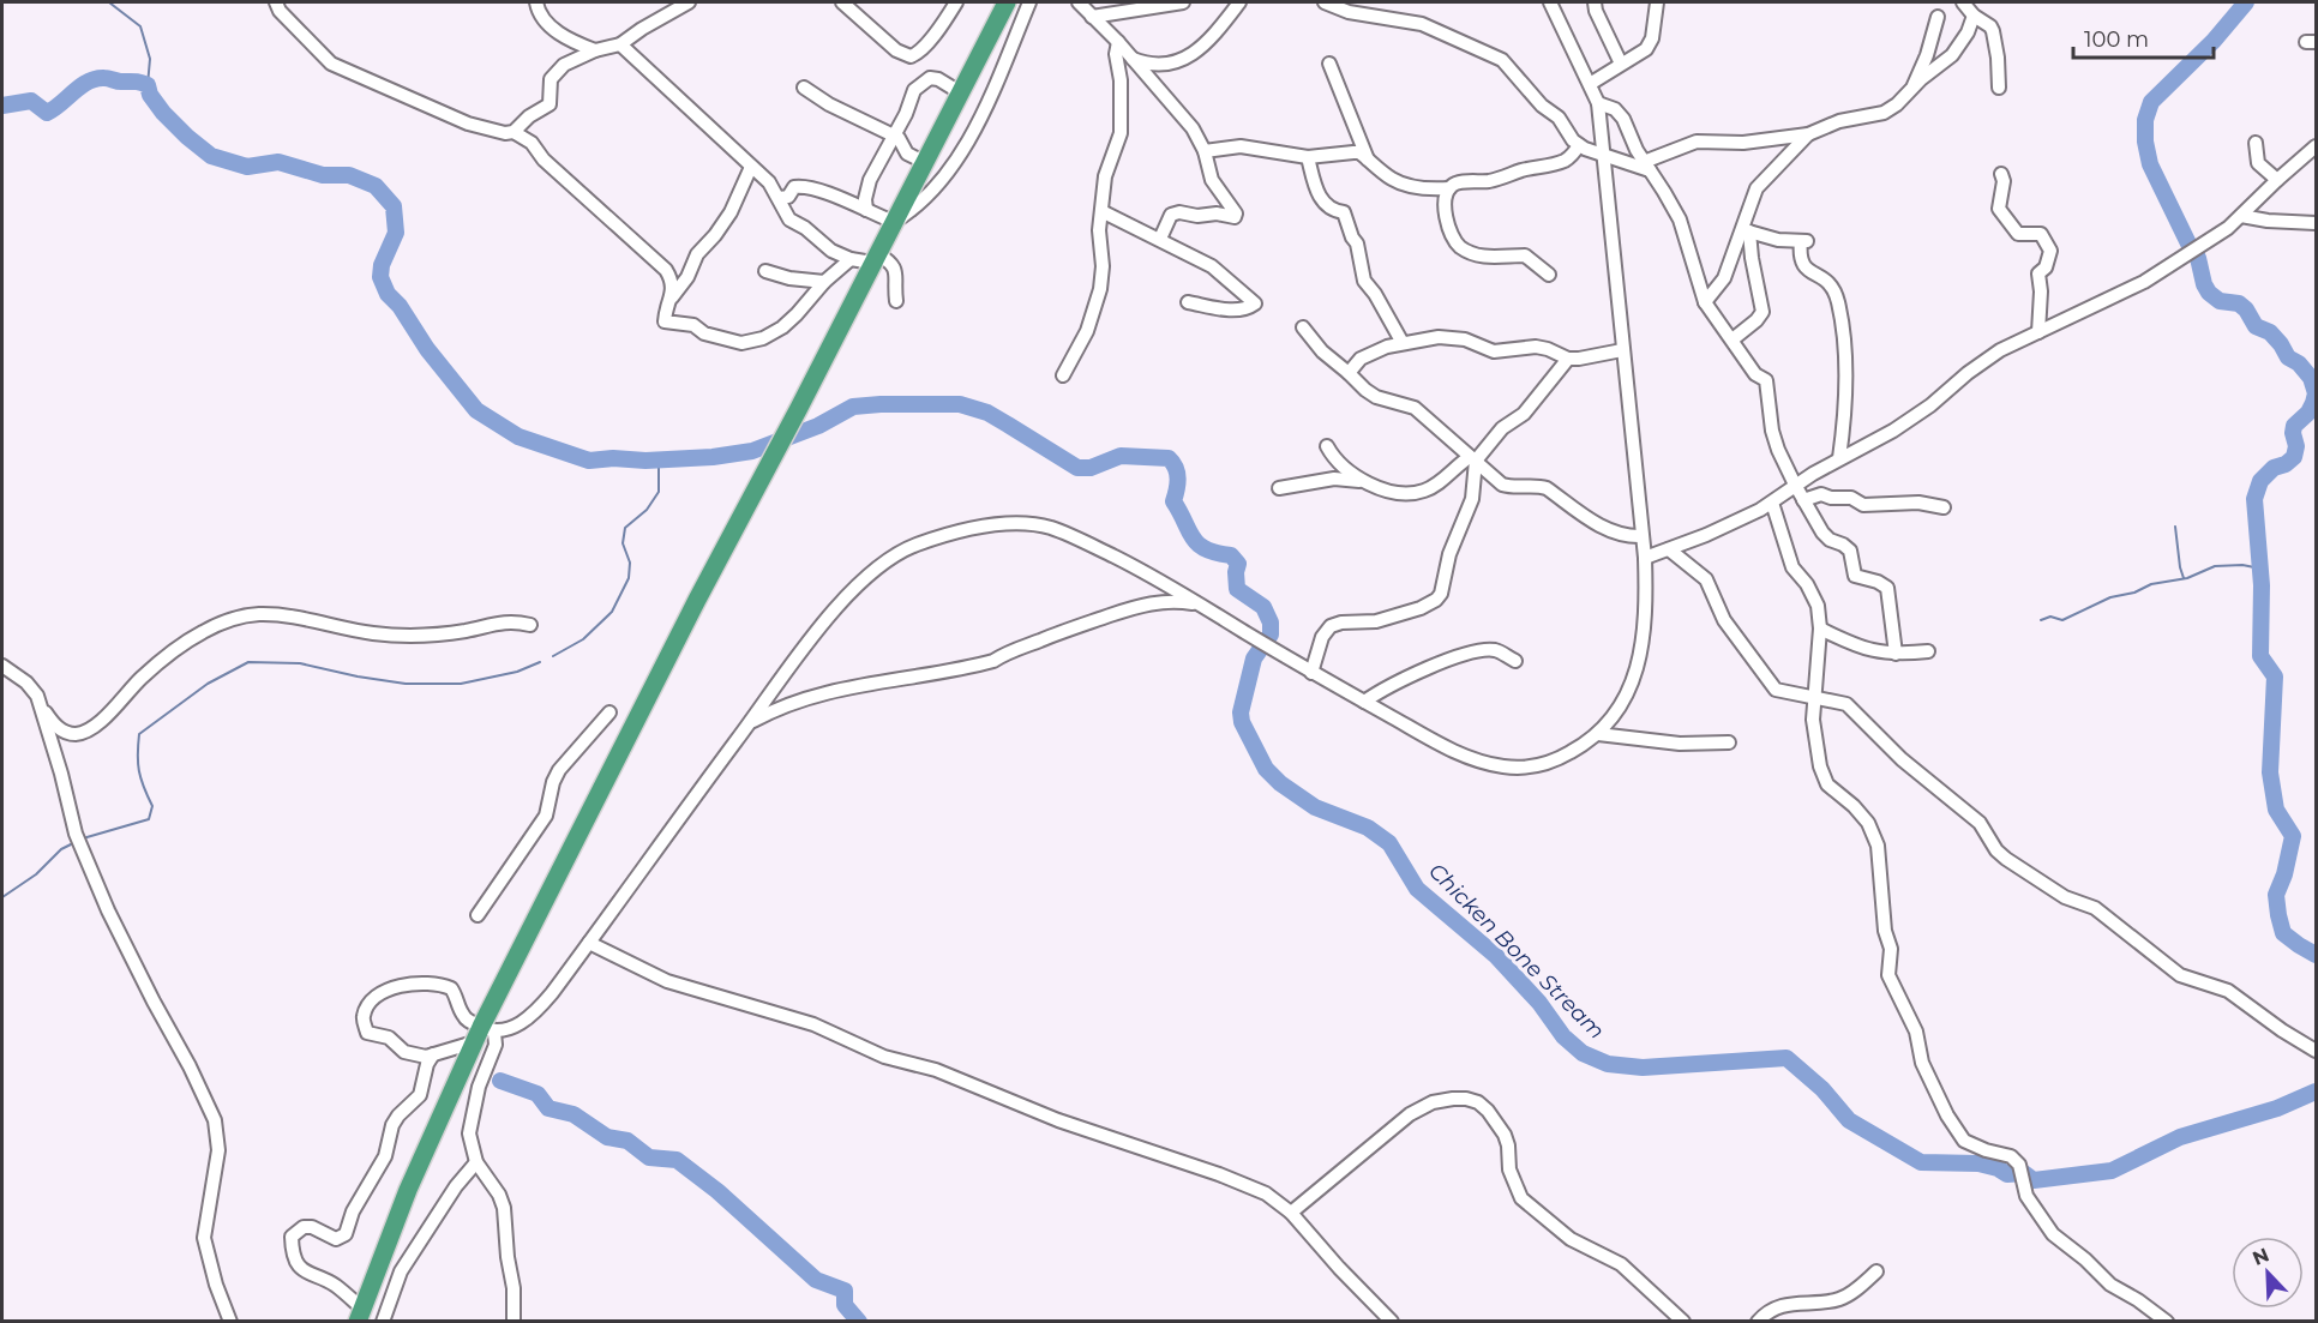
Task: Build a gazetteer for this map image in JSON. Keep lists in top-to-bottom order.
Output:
{
  "water": ["Chicken Bone Stream"],
  "scale_bar": "100 m",
  "north": "top left"
}
